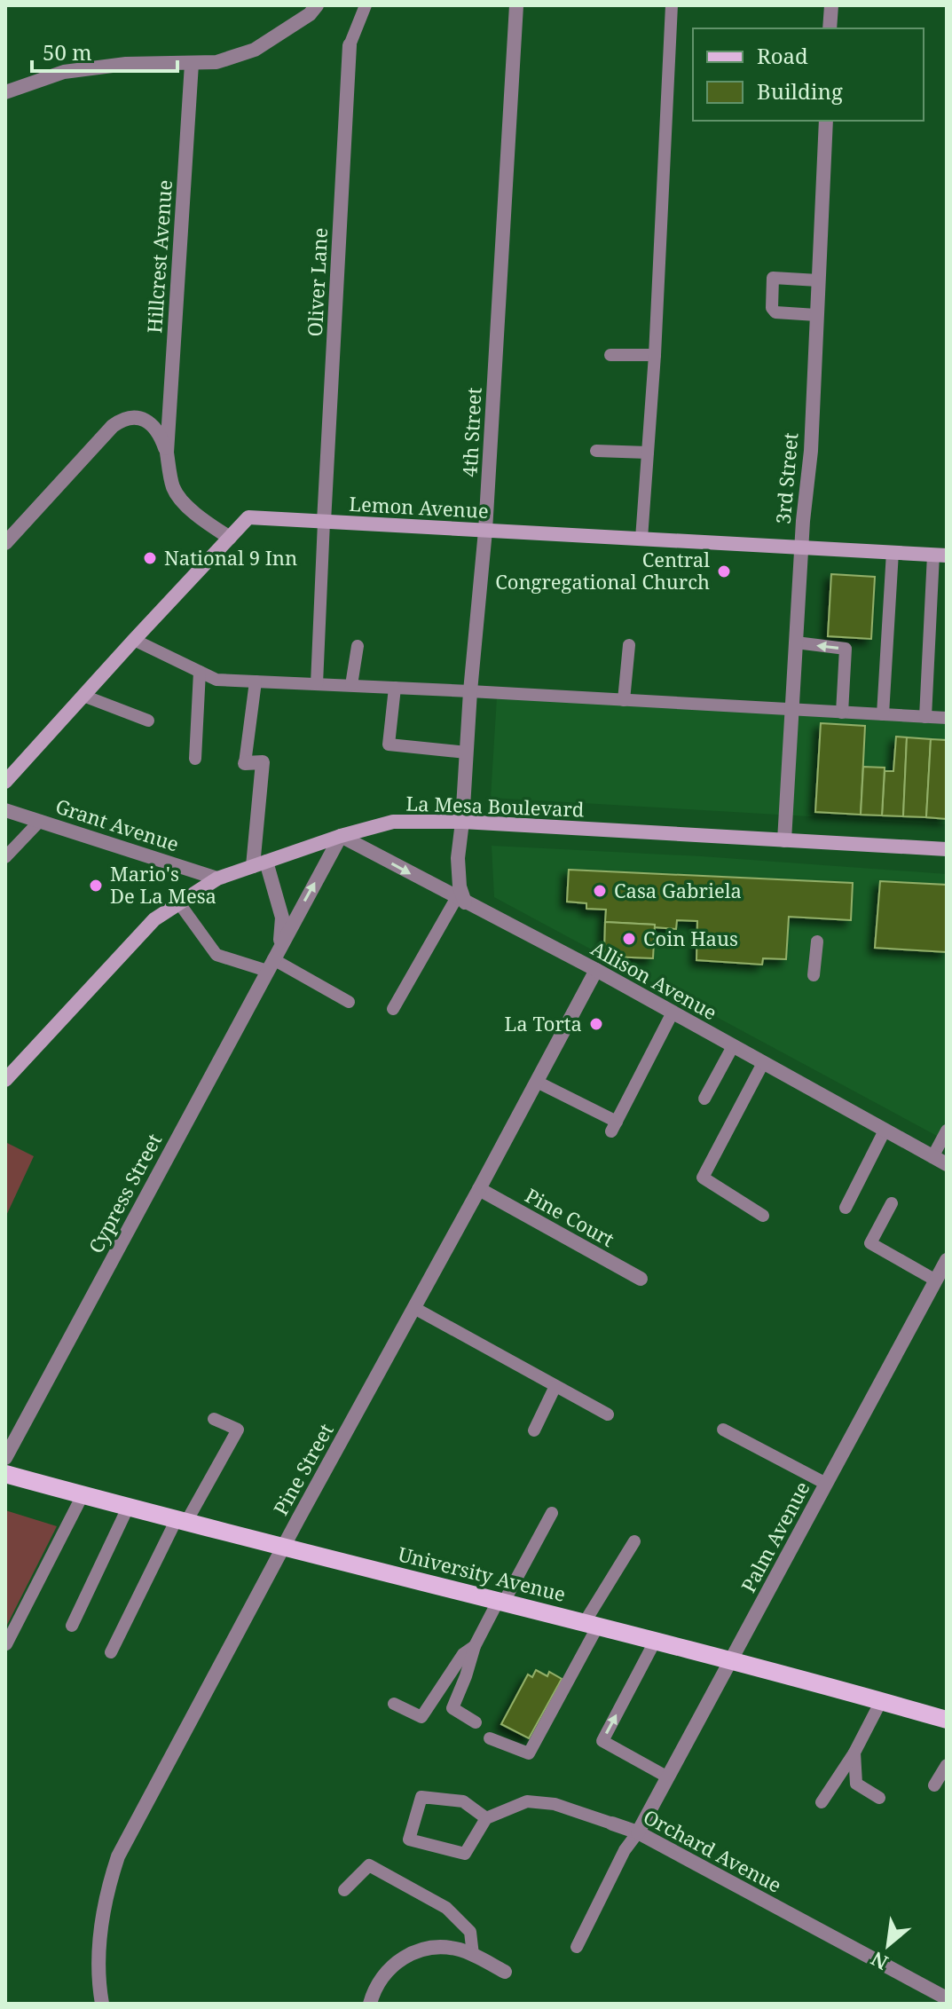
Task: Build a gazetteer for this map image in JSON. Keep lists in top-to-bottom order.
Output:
{
  "streets": {
    "main road": ["Lemon Avenue", "La Mesa Boulevard", "University Avenue"],
    "street": [
      "Hillcrest Avenue",
      "Oliver Lane",
      "4th Street",
      "3rd Street",
      "Grant Avenue",
      "Allison Avenue",
      "Cypress Street",
      "Pine Court",
      "Pine Street",
      "Palm Avenue",
      "Orchard Avenue"
    ]
  },
  "crossings": [
    ["Hillcrest Avenue", "Lemon Avenue"],
    ["Oliver Lane", "Lemon Avenue"],
    ["4th Street", "Lemon Avenue"],
    ["4th Street", "La Mesa Boulevard"],
    ["4th Street", "Allison Avenue"],
    ["3rd Street", "Lemon Avenue"],
    ["3rd Street", "La Mesa Boulevard"],
    ["La Mesa Boulevard", "Grant Avenue"],
    ["La Mesa Boulevard", "Allison Avenue"],
    ["La Mesa Boulevard", "Cypress Street"],
    ["Allison Avenue", "Cypress Street"],
    ["Allison Avenue", "Pine Street"],
    ["Pine Court", "Pine Street"],
    ["Pine Street", "University Avenue"],
    ["Palm Avenue", "University Avenue"],
    ["Palm Avenue", "Orchard Avenue"]
  ],
  "places": [
    "National 9 Inn",
    "Central Congregational Church",
    "Mario's De La Mesa",
    "Casa Gabriela",
    "Coin Haus",
    "La Torta"
  ],
  "legend": ["Road", "Building"],
  "scale_bar": "50 m",
  "north": "bottom left"
}
